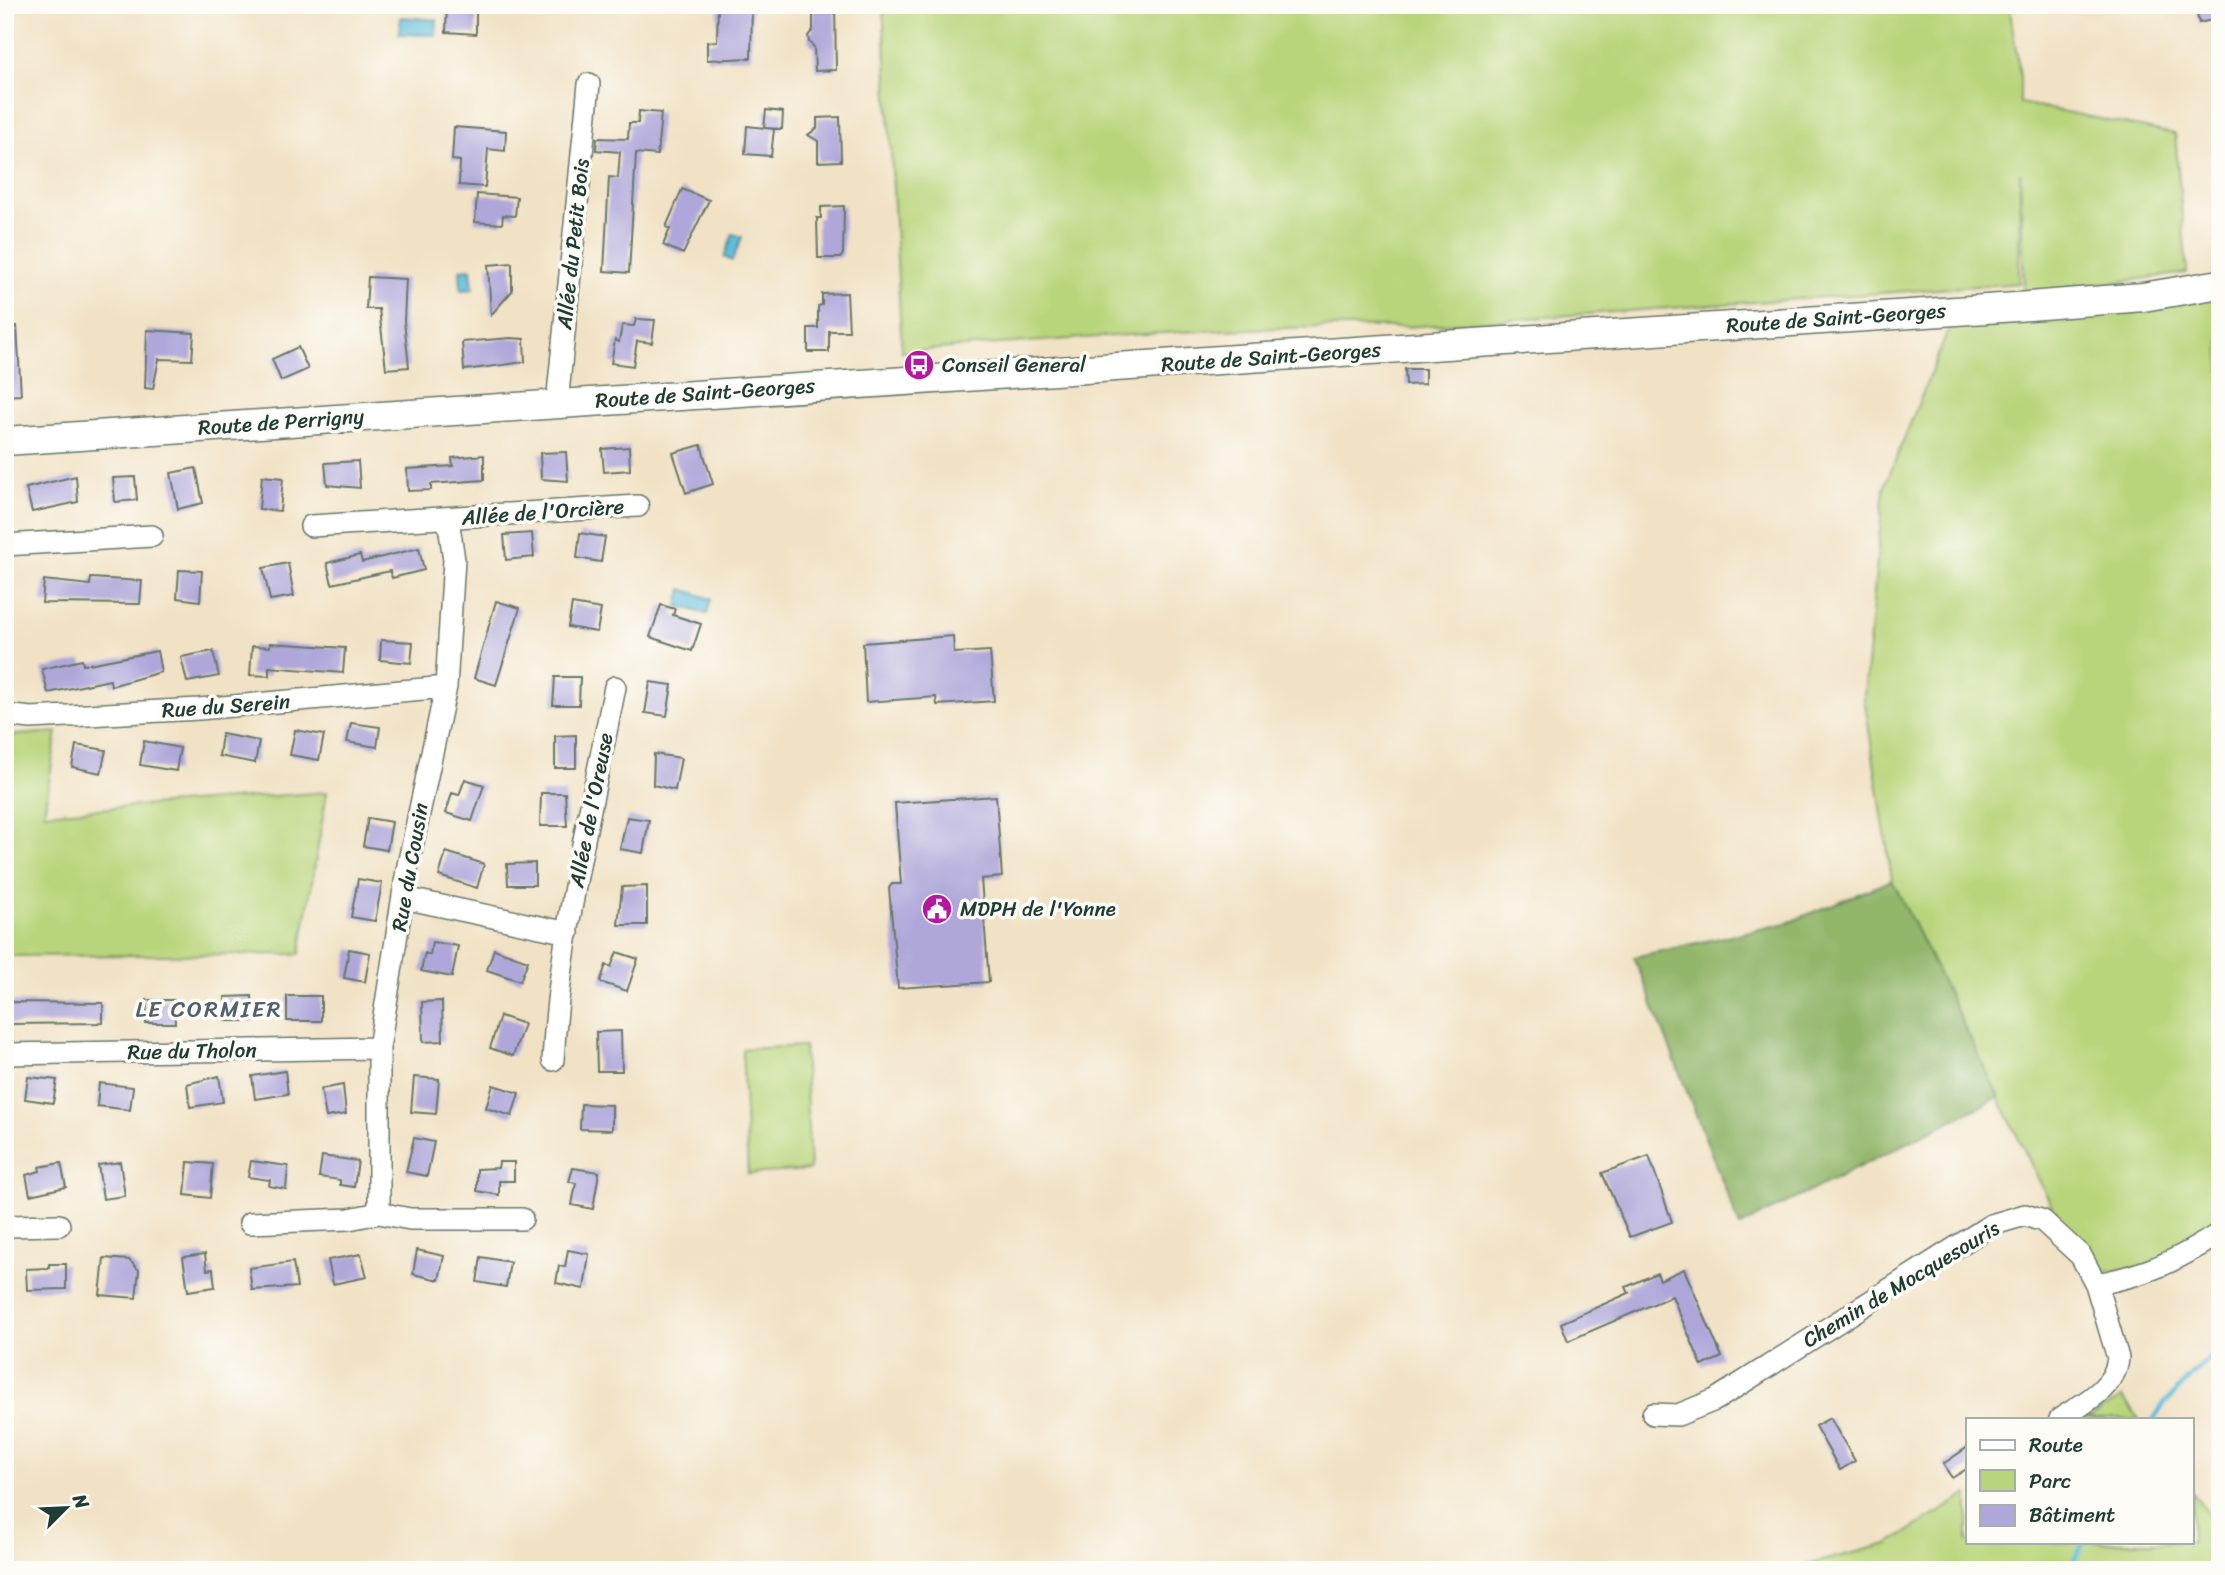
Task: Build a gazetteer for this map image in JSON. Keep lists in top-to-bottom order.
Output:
{
  "streets": {
    "main road": ["Route de Saint-Georges", "Route de Perrigny"],
    "street": [
      "Allée du Petit Bois",
      "Allée de l'Orcière",
      "Rue du Serein",
      "Allée de l'Oreuse",
      "Rue du Cousin",
      "Rue du Tholon",
      "Chemin de Mocquesouris"
    ]
  },
  "crossings": [
    ["Allée du Petit Bois", "Route de Saint-Georges"],
    ["Allée du Petit Bois", "Route de Perrigny"],
    ["Route de Saint-Georges", "Route de Perrigny"],
    ["Allée de l'Orcière", "Rue du Serein"],
    ["Allée de l'Orcière", "Rue du Cousin"],
    ["Rue du Serein", "Rue du Cousin"],
    ["Rue du Cousin", "Rue du Tholon"]
  ],
  "districts": ["LE CORMIER"],
  "places": {
    "bus stop": ["Conseil General"],
    "public building": ["MDPH de l'Yonne"]
  },
  "legend": ["Route", "Parc", "Bâtiment"],
  "north": "top right"
}
